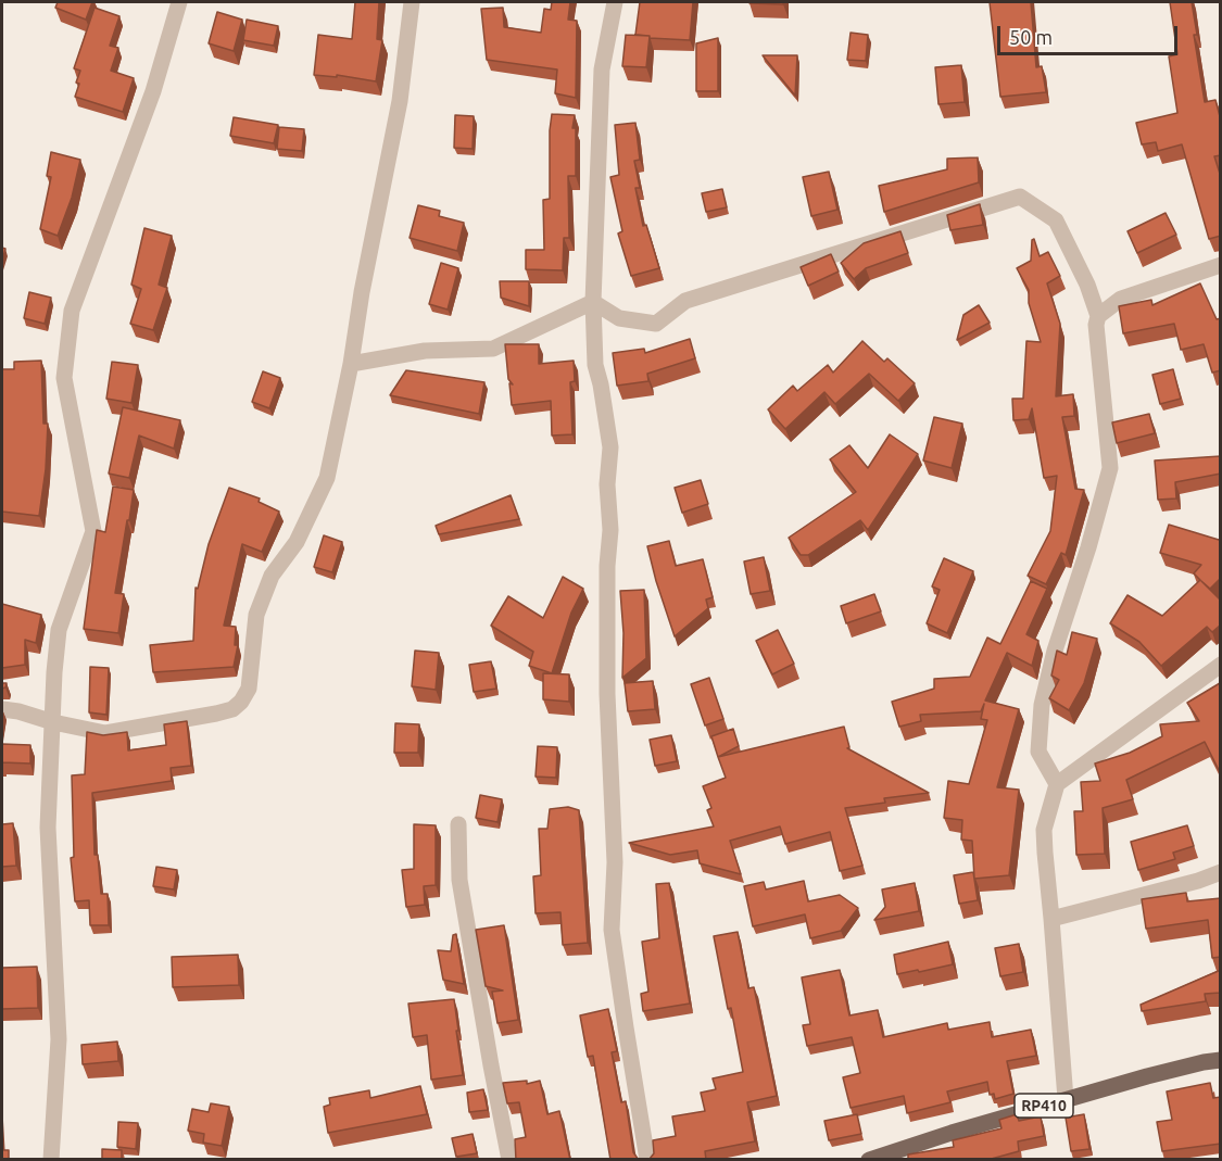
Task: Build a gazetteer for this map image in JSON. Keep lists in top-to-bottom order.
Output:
{
  "streets": {
    "main road": ["RP410"]
  },
  "scale_bar": "50 m"
}
